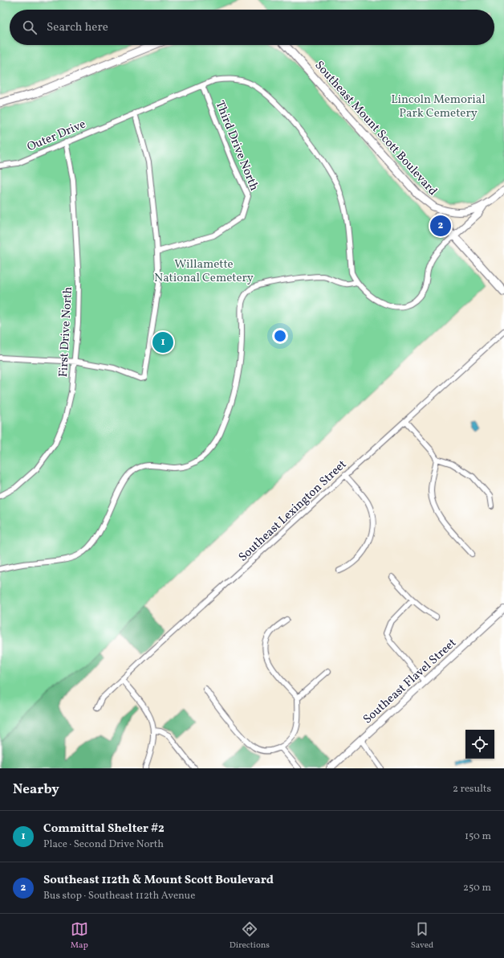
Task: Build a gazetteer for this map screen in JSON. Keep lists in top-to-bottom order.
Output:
{
  "streets": {
    "main road": ["Southeast Mount Scott Boulevard"],
    "street": [
      "Outer Drive",
      "Third Drive North",
      "First Drive North",
      "Southeast Lexington Street",
      "Southeast Flavel Street"
    ]
  },
  "crossings": [
    ["Outer Drive", "Third Drive North"],
    ["Outer Drive", "First Drive North"]
  ],
  "parks": ["Lincoln Memorial Park Cemetery", "Willamette National Cemetery"],
  "page": {
    "search": "Search here",
    "pins": ["2", "1"],
    "heading": ["Nearby", "2 results"],
    "list": [
      {
        "mark": "1",
        "name": "Committal Shelter #2",
        "note": "Place · Second Drive North",
        "value": "150 m"
      },
      {
        "mark": "2",
        "name": "Southeast 112th & Mount Scott Boulevard",
        "note": "Bus stop · Southeast 112th Avenue",
        "value": "250 m"
      }
    ],
    "nav": ["Map", "Directions", "Saved"]
  }
}
